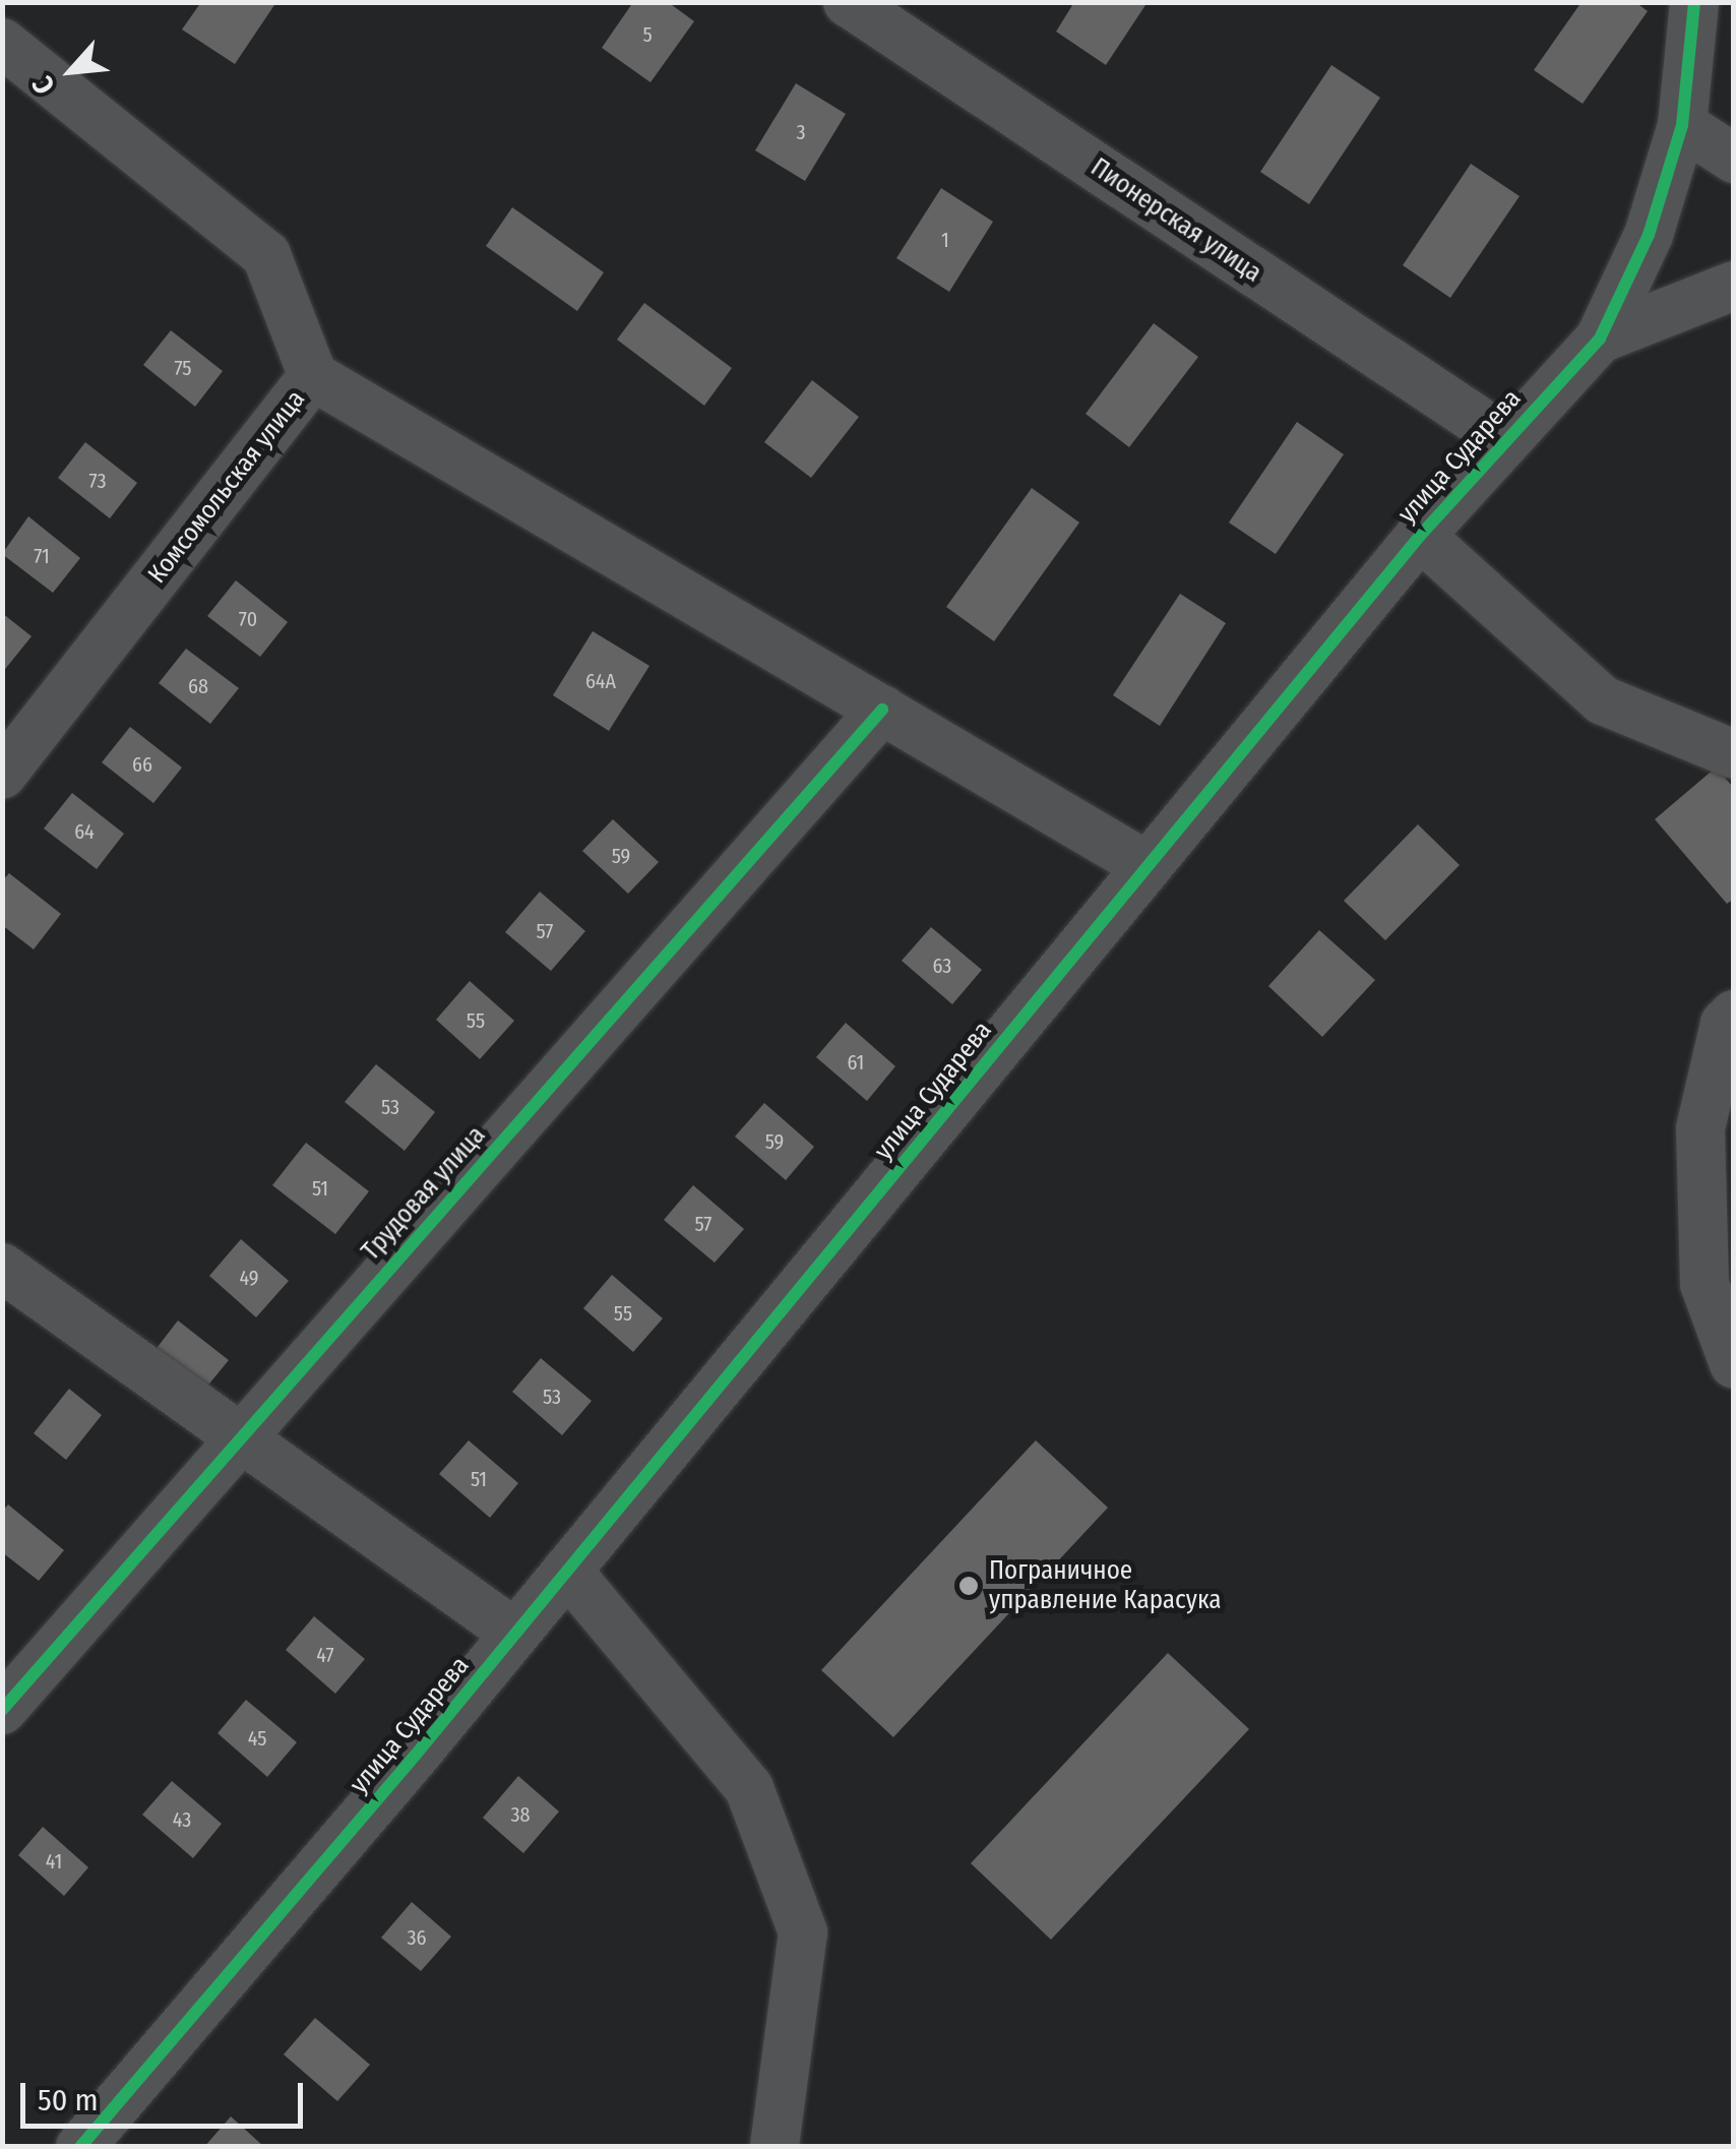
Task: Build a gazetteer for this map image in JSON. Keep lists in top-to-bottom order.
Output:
{
  "streets": {
    "street": [
      "Пионерская улица",
      "улица Сударева",
      "Комсомольская улица",
      "Трудовая улица"
    ]
  },
  "crossings": [
    ["Пионерская улица", "улица Сударева"]
  ],
  "places": ["Пограничное управление Карасука"],
  "house_numbers": [
    "5",
    "3",
    "1",
    "75",
    "73",
    "71",
    "70",
    "64А",
    "68",
    "66",
    "64",
    "59",
    "57",
    "63",
    "55",
    "61",
    "53",
    "59",
    "51",
    "57",
    "49",
    "55",
    "53",
    "51",
    "47",
    "45",
    "38",
    "43",
    "41",
    "36"
  ],
  "scale_bar": "50 m",
  "north": "bottom left"
}
